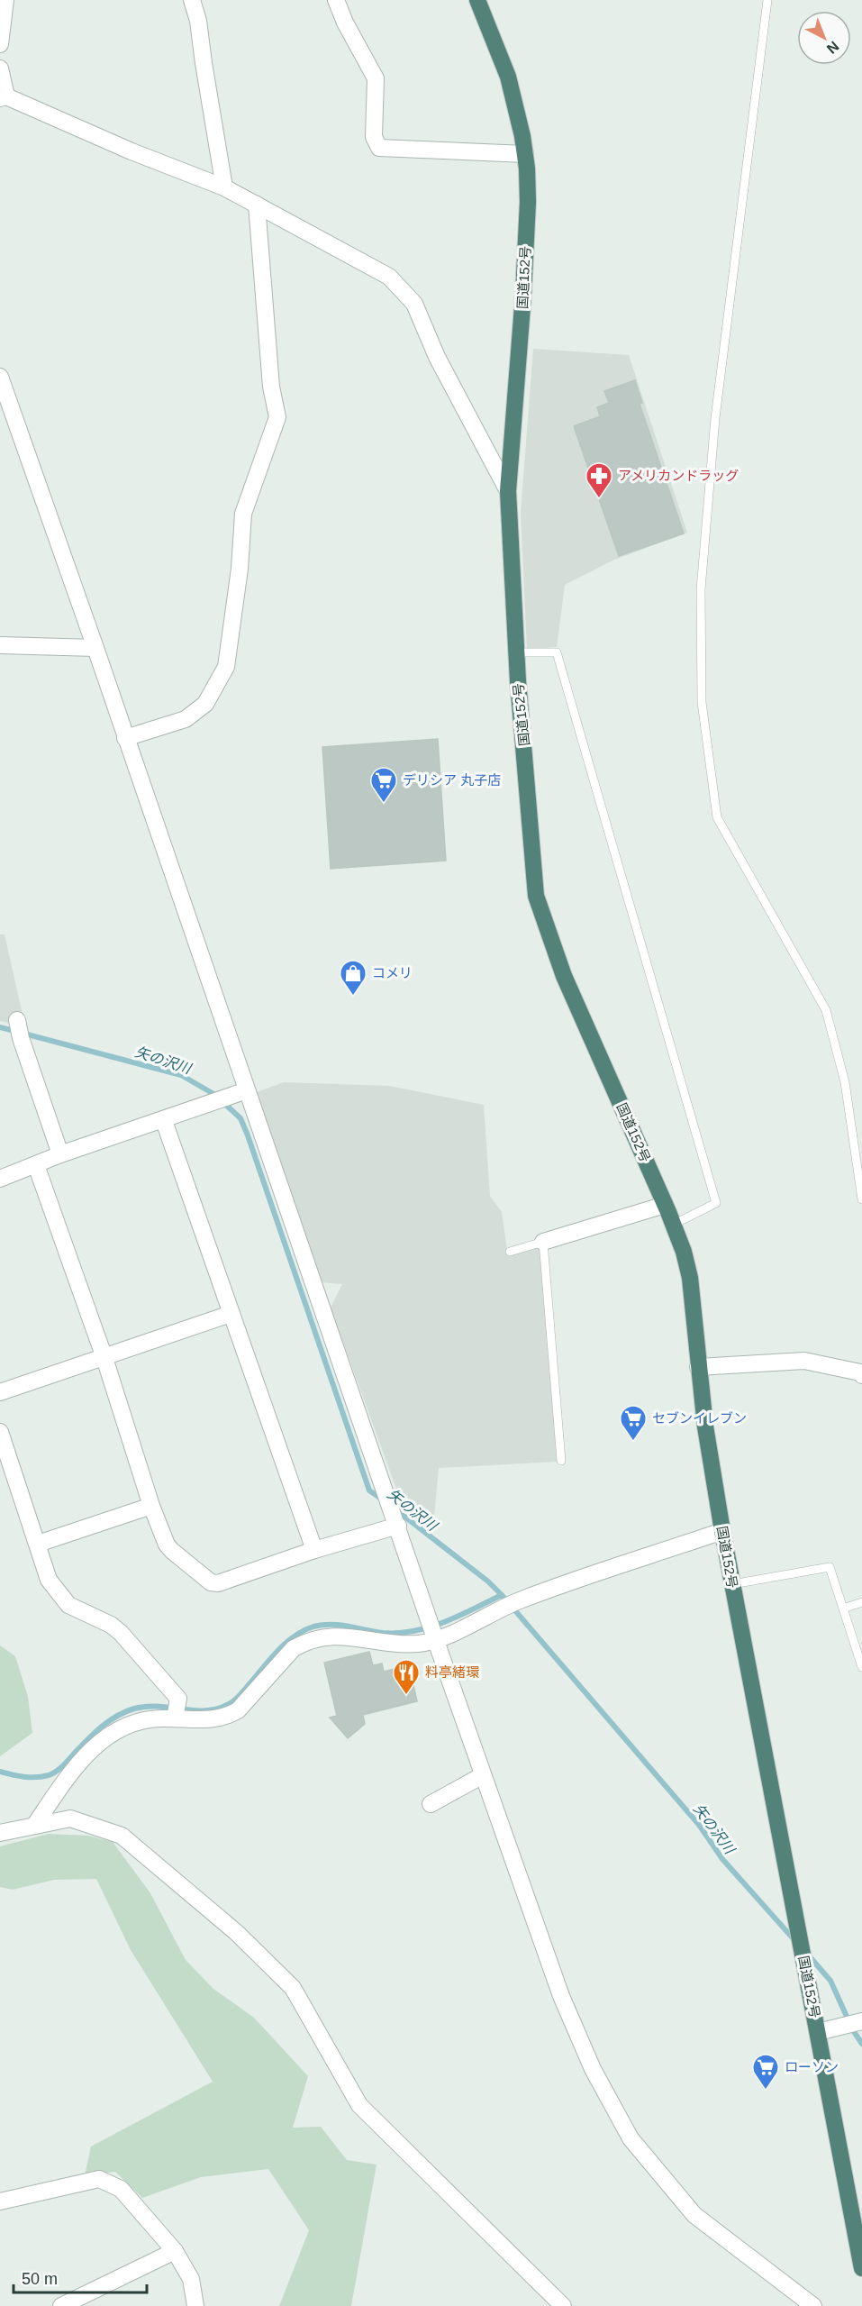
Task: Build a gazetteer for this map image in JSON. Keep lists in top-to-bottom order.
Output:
{
  "streets": {
    "highway": ["国道152号"]
  },
  "water": ["矢の沢川"],
  "places": {
    "pharmacy": ["アメリカンドラッグ"],
    "supermarket": ["デリシア 丸子店", "セブンイレブン", "ローソン"],
    "shop": ["コメリ"],
    "restaurant": ["料亭緒環"]
  },
  "scale_bar": "50 m",
  "north": "bottom right"
}
